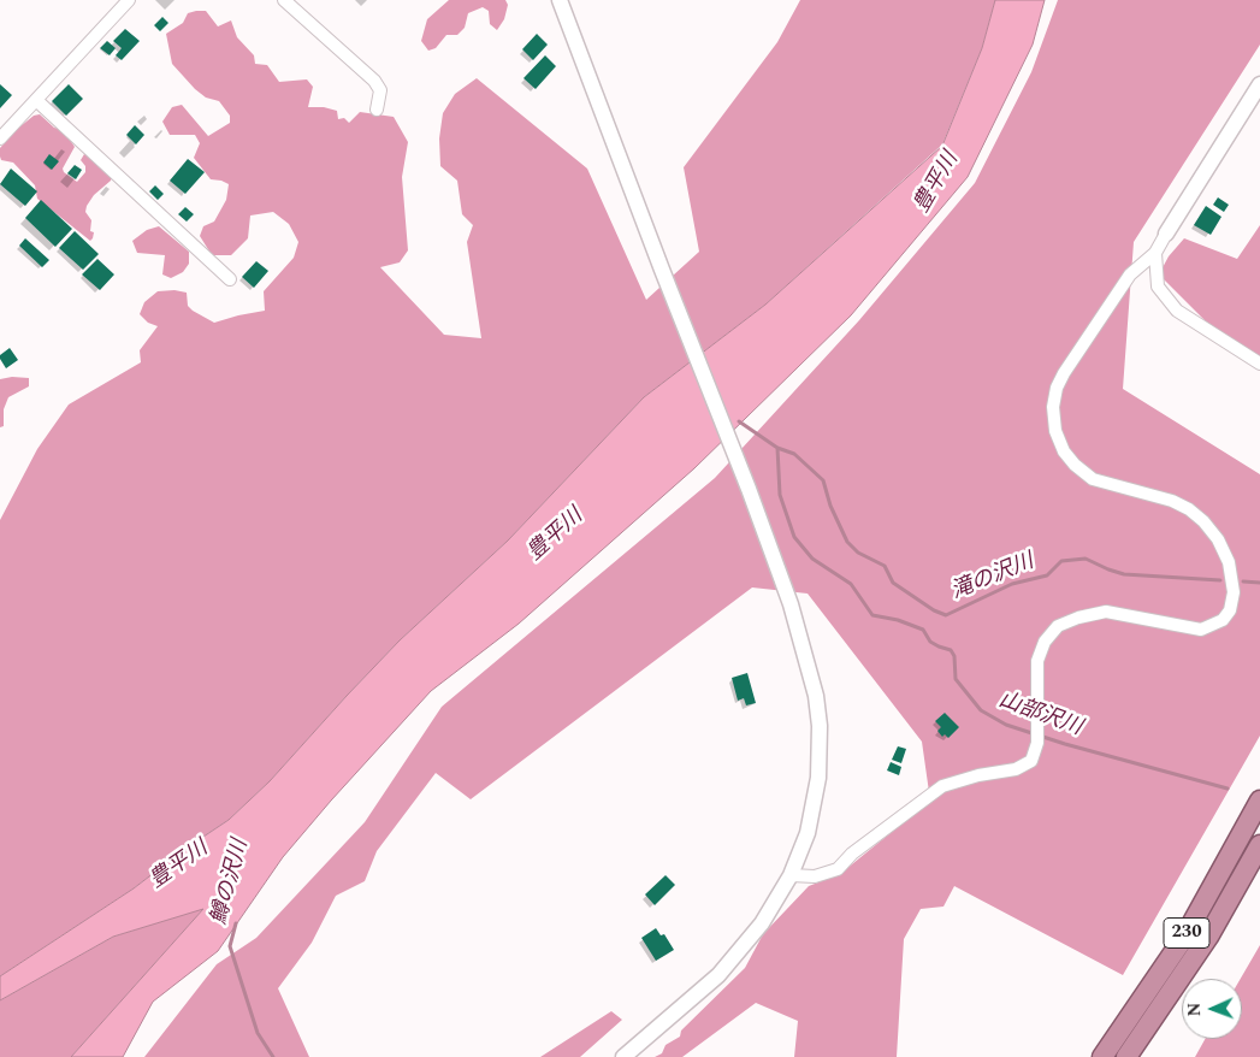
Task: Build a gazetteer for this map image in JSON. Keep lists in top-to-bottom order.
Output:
{
  "streets": {
    "highway": ["230"]
  },
  "water": [
    "豊平川",
    "滝の沢川",
    "山部沢川",
    "鱒の沢川"
  ],
  "north": "left"
}
